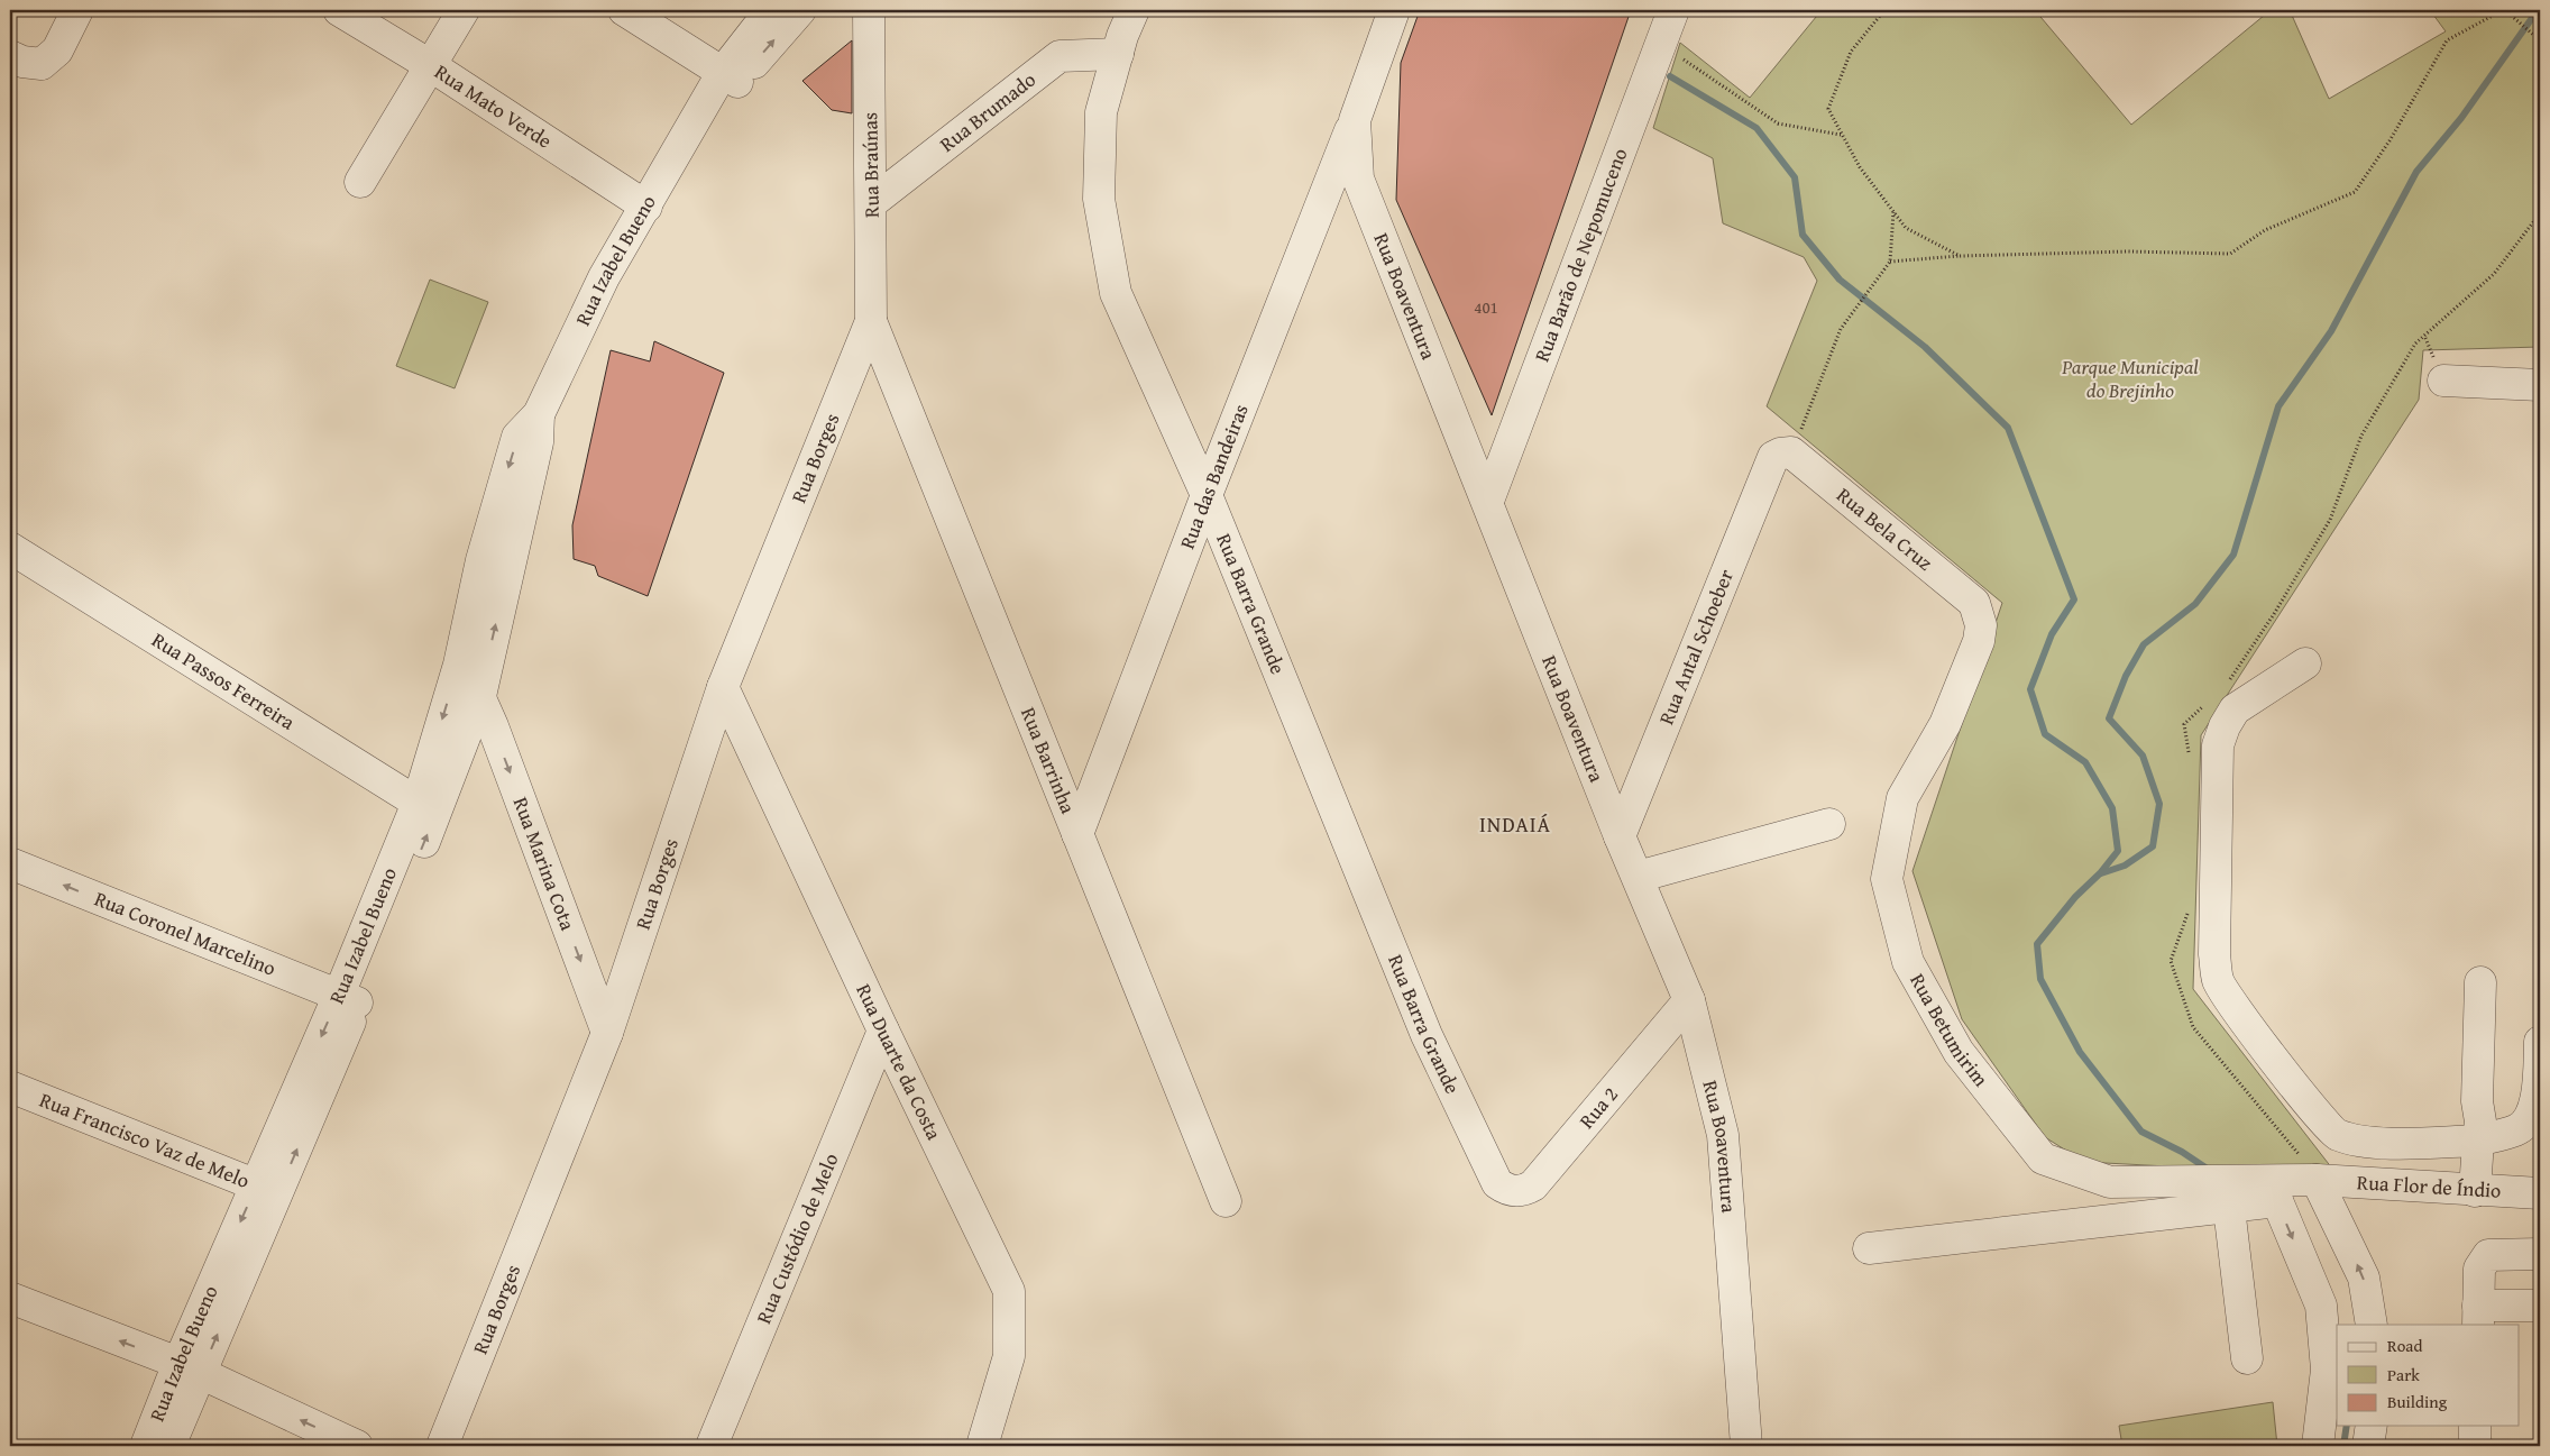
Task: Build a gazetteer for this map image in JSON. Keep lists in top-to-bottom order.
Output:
{
  "streets": {
    "street": [
      "Rua Mato Verde",
      "Rua Brumado",
      "Rua Braúnas",
      "Rua Barão de Nepomuceno",
      "Rua Izabel Bueno",
      "Rua Boaventura",
      "Rua Borges",
      "Rua das Bandeiras",
      "Rua Bela Cruz",
      "Rua Barra Grande",
      "Rua Antal Schoeber",
      "Rua Passos Ferreira",
      "Rua Barrinha",
      "Rua Marina Cota",
      "Rua Coronel Marcelino",
      "Rua Betumirim",
      "Rua Duarte da Costa",
      "Rua 2",
      "Rua Francisco Vaz de Melo",
      "Rua Flor de Índio",
      "Rua Custódio de Melo"
    ]
  },
  "crossings": [
    ["Rua Mato Verde", "Rua Izabel Bueno"],
    ["Rua Brumado", "Rua Braúnas"],
    ["Rua Brumado", "Rua Barra Grande"],
    ["Rua Braúnas", "Rua Borges"],
    ["Rua Braúnas", "Rua Barrinha"],
    ["Rua Barão de Nepomuceno", "Rua Boaventura"],
    ["Rua Izabel Bueno", "Rua Passos Ferreira"],
    ["Rua Izabel Bueno", "Rua Marina Cota"],
    ["Rua Izabel Bueno", "Rua Coronel Marcelino"],
    ["Rua Izabel Bueno", "Rua Francisco Vaz de Melo"],
    ["Rua Boaventura", "Rua das Bandeiras"],
    ["Rua Boaventura", "Rua Antal Schoeber"],
    ["Rua Boaventura", "Rua 2"],
    ["Rua Borges", "Rua Barrinha"],
    ["Rua Borges", "Rua Marina Cota"],
    ["Rua Borges", "Rua Duarte da Costa"],
    ["Rua das Bandeiras", "Rua Barra Grande"],
    ["Rua das Bandeiras", "Rua Barrinha"],
    ["Rua Bela Cruz", "Rua Antal Schoeber"],
    ["Rua Bela Cruz", "Rua Betumirim"],
    ["Rua Barra Grande", "Rua 2"],
    ["Rua Betumirim", "Rua Flor de Índio"],
    ["Rua Duarte da Costa", "Rua Custódio de Melo"]
  ],
  "one_way": ["Rua Marina Cota", "Rua Coronel Marcelino"],
  "districts": ["INDAIÁ"],
  "parks": ["Parque Municipal do Brejinho"],
  "house_numbers": ["401"],
  "legend": ["Road", "Park", "Building"]
}
